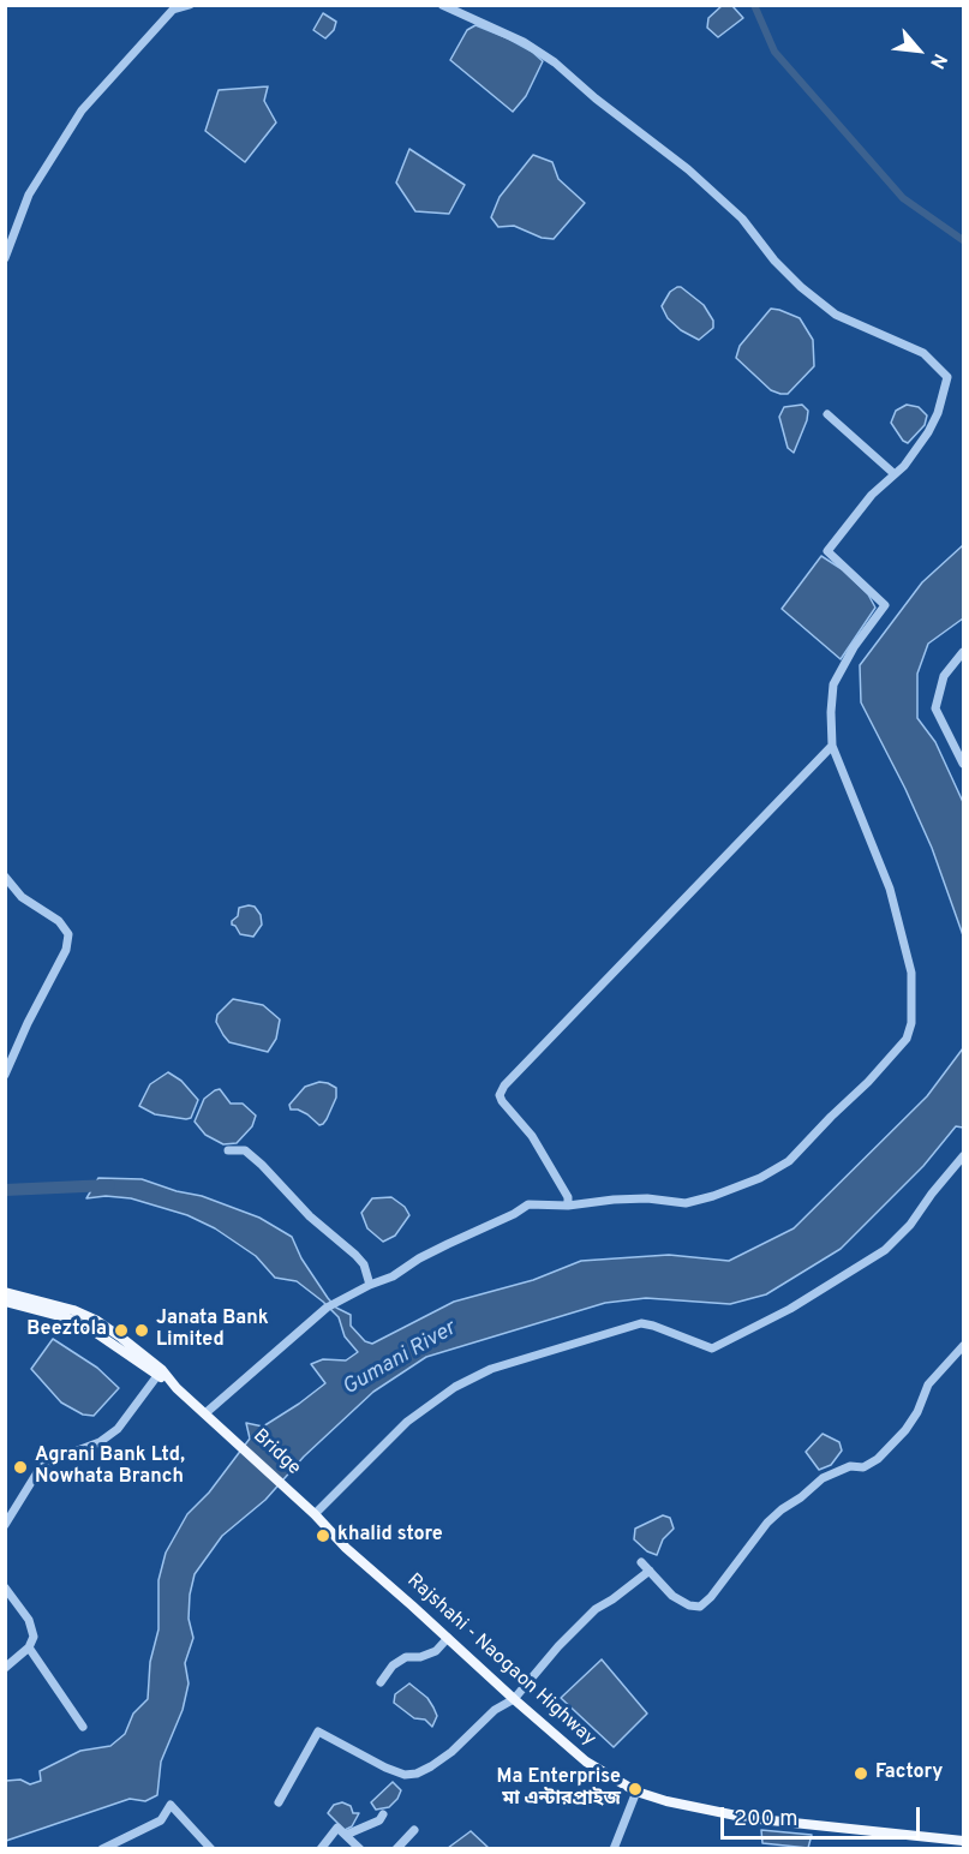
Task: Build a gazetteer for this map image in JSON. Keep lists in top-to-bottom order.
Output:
{
  "streets": {
    "main road": ["Bridge", "Rajshahi - Naogaon Highway"]
  },
  "crossings": [
    ["Bridge", "Rajshahi - Naogaon Highway"]
  ],
  "water": ["Gumani River"],
  "places": [
    "Beeztola",
    "Janata Bank Limited",
    "Agrani Bank Ltd, Nowhata Branch",
    "khalid store",
    "Factory",
    "Ma Enterprise মা এন্টারপ্রাইজ"
  ],
  "scale_bar": "200 m",
  "north": "bottom right"
}
